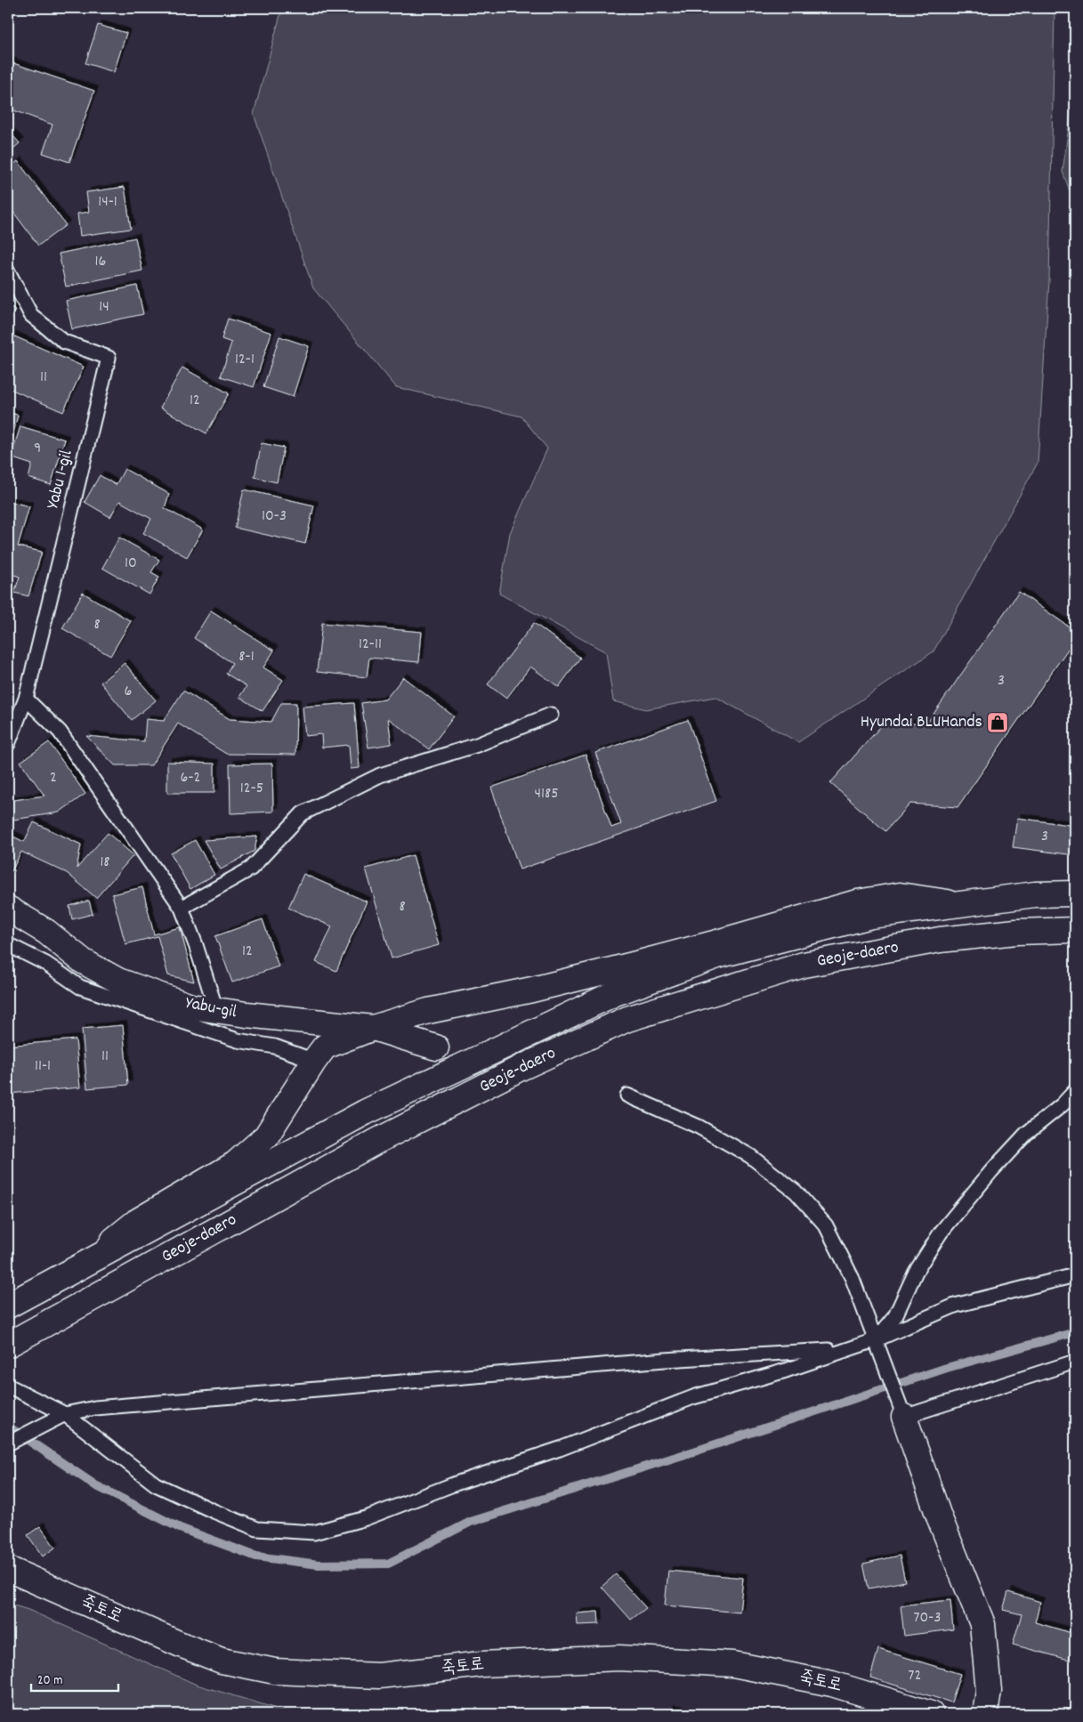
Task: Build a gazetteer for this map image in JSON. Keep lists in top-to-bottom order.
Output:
{
  "streets": {
    "street": ["Geoje-daero", "Yabu-gil", "죽토로"],
    "lane": ["Yabu 1-gil"]
  },
  "places": {
    "shop": ["Hyundai BLUHands"]
  },
  "house_numbers": [
    "14-1",
    "16",
    "14",
    "12-1",
    "11",
    "12",
    "9",
    "10-3",
    "10",
    "8",
    "12-11",
    "8-1",
    "3",
    "6",
    "2",
    "6-2",
    "12-5",
    "4185",
    "3",
    "18",
    "8",
    "12",
    "11",
    "11-1",
    "70-3",
    "72"
  ],
  "scale_bar": "20 m"
}
